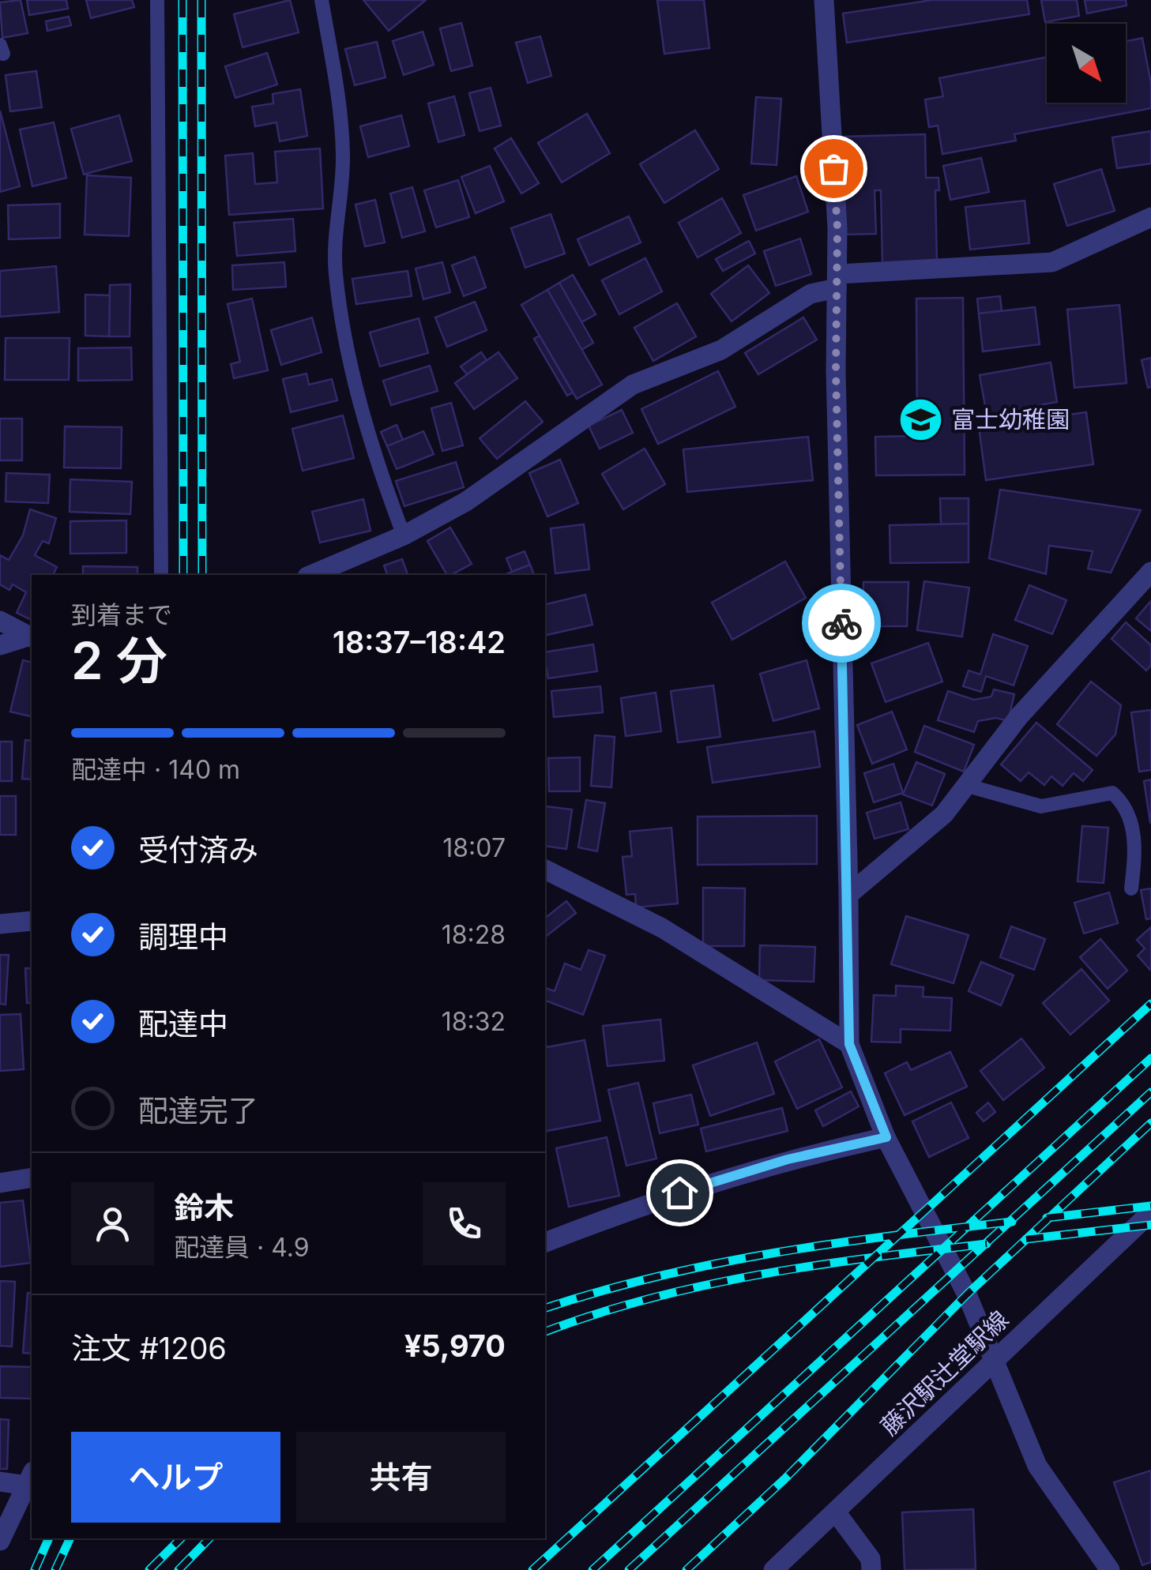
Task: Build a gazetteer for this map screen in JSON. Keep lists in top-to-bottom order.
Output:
{
  "streets": {
    "street": ["藤沢駅辻堂駅線"]
  },
  "places": {
    "school or university": ["富士幼稚園"]
  },
  "north": "bottom right",
  "page": {
    "heading": ["2 分", "到着まで", "18:37–18:42"],
    "panel": [
      "鈴木",
      "配達員 · 4.9",
      "注文 #1206",
      "¥5,970"
    ],
    "bar": "配達中 · 140 m",
    "list": [
      ["受付済み", "18:07"],
      ["調理中", "18:28"],
      ["配達中", "18:32"],
      "配達完了"
    ],
    "buttons": ["ヘルプ", "共有"]
  }
}
